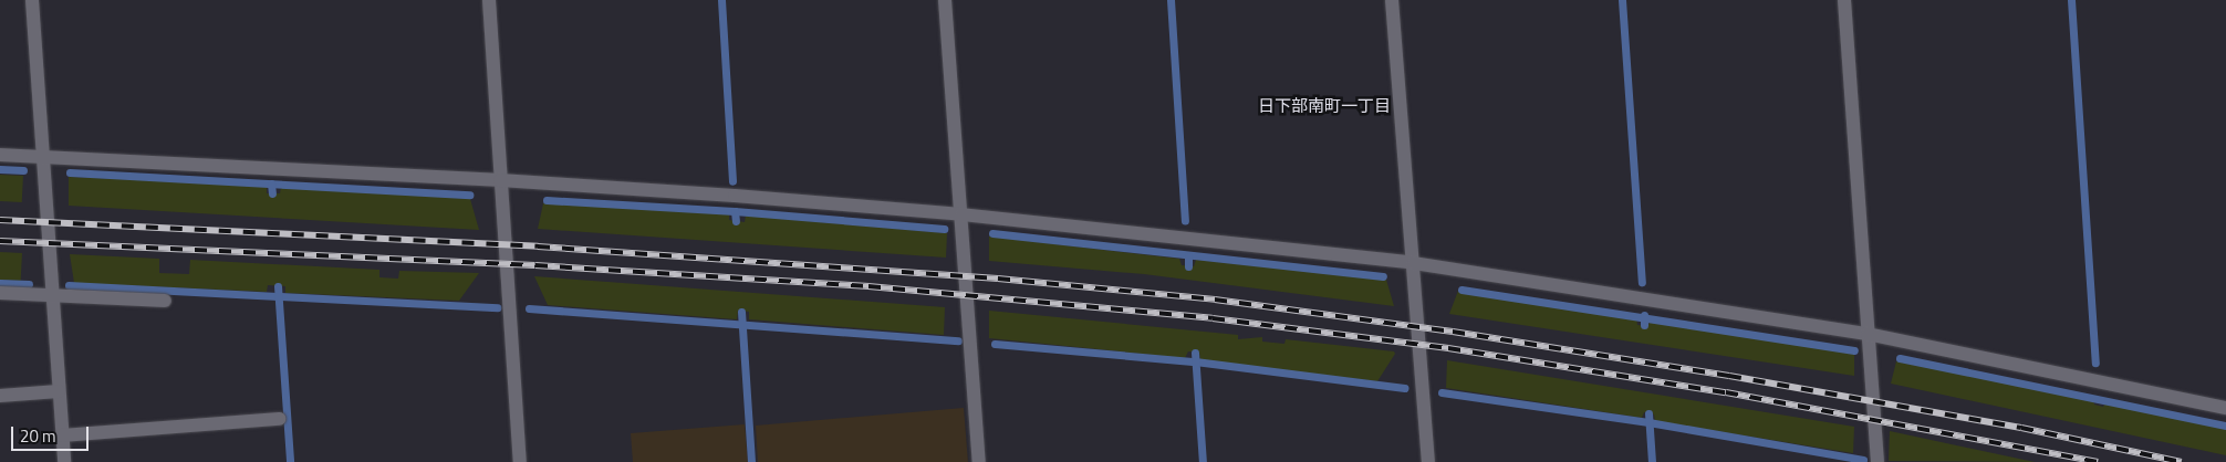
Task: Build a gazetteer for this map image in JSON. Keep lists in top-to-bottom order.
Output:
{
  "districts": ["日下部南町一丁目"],
  "scale_bar": "20 m"
}
